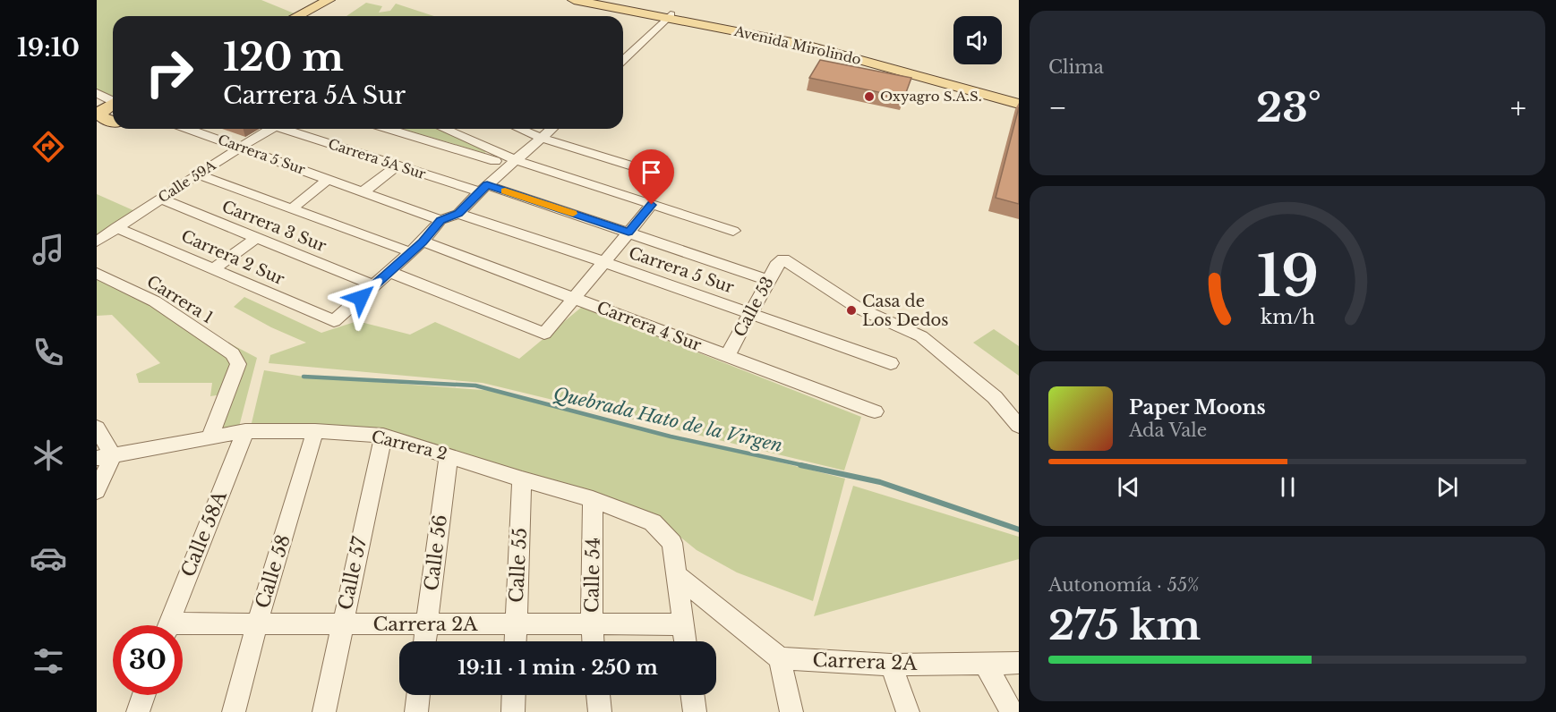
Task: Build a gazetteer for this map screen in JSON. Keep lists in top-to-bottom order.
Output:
{
  "streets": {
    "main road": ["Avenida Mirolindo"],
    "street": [
      "Carrera 5 Sur",
      "Carrera 5A Sur",
      "Calle 59A",
      "Carrera 3 Sur",
      "Carrera 2 Sur",
      "Carrera 1",
      "Calle 53",
      "Carrera 4 Sur",
      "Carrera 2",
      "Calle 58A",
      "Calle 56",
      "Calle 55",
      "Calle 58",
      "Calle 57",
      "Calle 54",
      "Carrera 2A"
    ]
  },
  "crossings": [
    ["Carrera 5 Sur", "Calle 59A"],
    ["Carrera 5 Sur", "Calle 53"],
    ["Carrera 5A Sur", "Calle 53"],
    ["Calle 59A", "Carrera 3 Sur"],
    ["Calle 59A", "Carrera 2 Sur"],
    ["Calle 59A", "Carrera 4 Sur"],
    ["Carrera 3 Sur", "Carrera 2 Sur"],
    ["Carrera 1", "Carrera 2"],
    ["Calle 53", "Carrera 4 Sur"],
    ["Carrera 2", "Calle 58A"],
    ["Carrera 2", "Calle 56"],
    ["Carrera 2", "Calle 55"],
    ["Carrera 2", "Calle 58"],
    ["Carrera 2", "Calle 57"],
    ["Carrera 2", "Calle 54"],
    ["Calle 56", "Carrera 2A"],
    ["Calle 55", "Carrera 2A"],
    ["Calle 58", "Carrera 2A"],
    ["Calle 57", "Carrera 2A"],
    ["Calle 54", "Carrera 2A"]
  ],
  "water": ["Quebrada Hato de la Virgen"],
  "places": ["Oxyagro S.A.S.", "Casa de Los Dedos"],
  "page": {
    "tabs": "19:10",
    "tile": [
      "Clima",
      ["Autonomía · 55%", "275 km"]
    ],
    "turn": ["120 m", "Carrera 5A Sur"],
    "heat": ["−", "23°", "+"],
    "song": ["Paper Moons", "Ada Vale"],
    "limit": "30",
    "trip": "19:11 · 1 min · 250 m",
    "gauge": ["19", "km/h"]
  }
}
